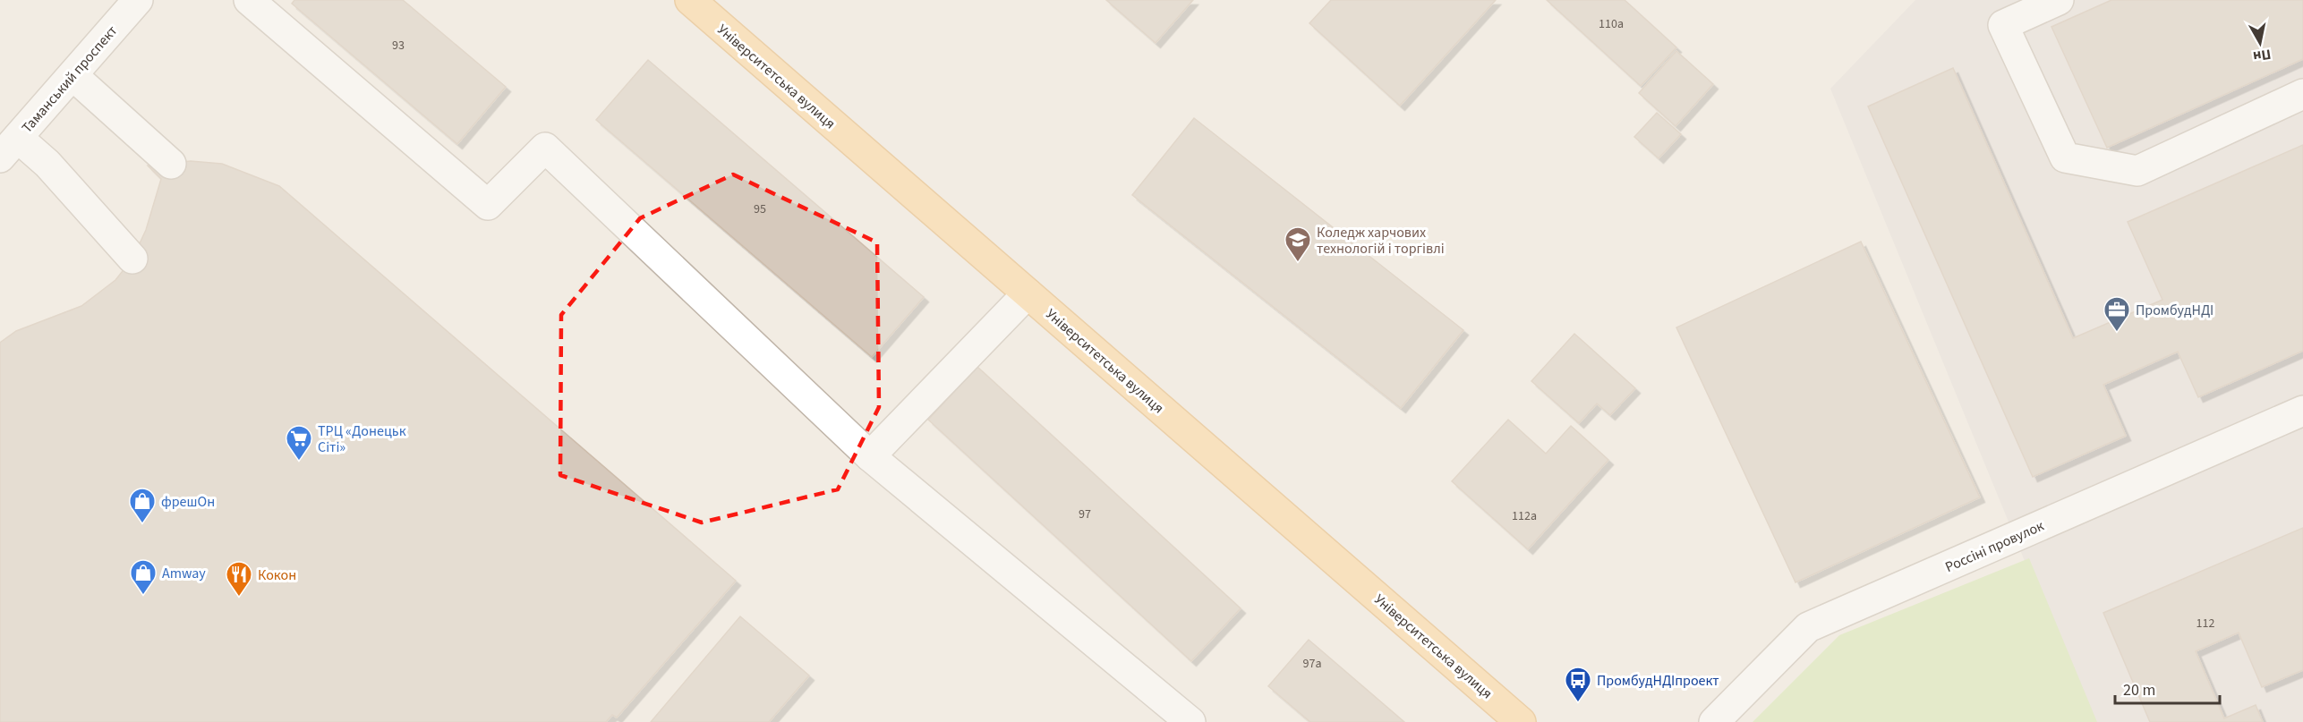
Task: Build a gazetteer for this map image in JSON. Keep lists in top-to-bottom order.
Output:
{
  "streets": {
    "main road": ["Університетська вулиця"],
    "street": ["Таманський проспект", "Россіні провулок"]
  },
  "places": {
    "school or university": ["Коледж харчових технологій і торгівлі"],
    "office": ["ПромбудНДІ"],
    "supermarket": ["ТРЦ «Донецьк Сіті»"],
    "shop": ["фрешОн", "Amway"],
    "restaurant": ["Кокон"],
    "bus stop": ["ПромбудНДІпроект"]
  },
  "house_numbers": [
    "110а",
    "93",
    "95",
    "97",
    "112а",
    "112",
    "97а"
  ],
  "scale_bar": "20 m",
  "north": "bottom"
}
